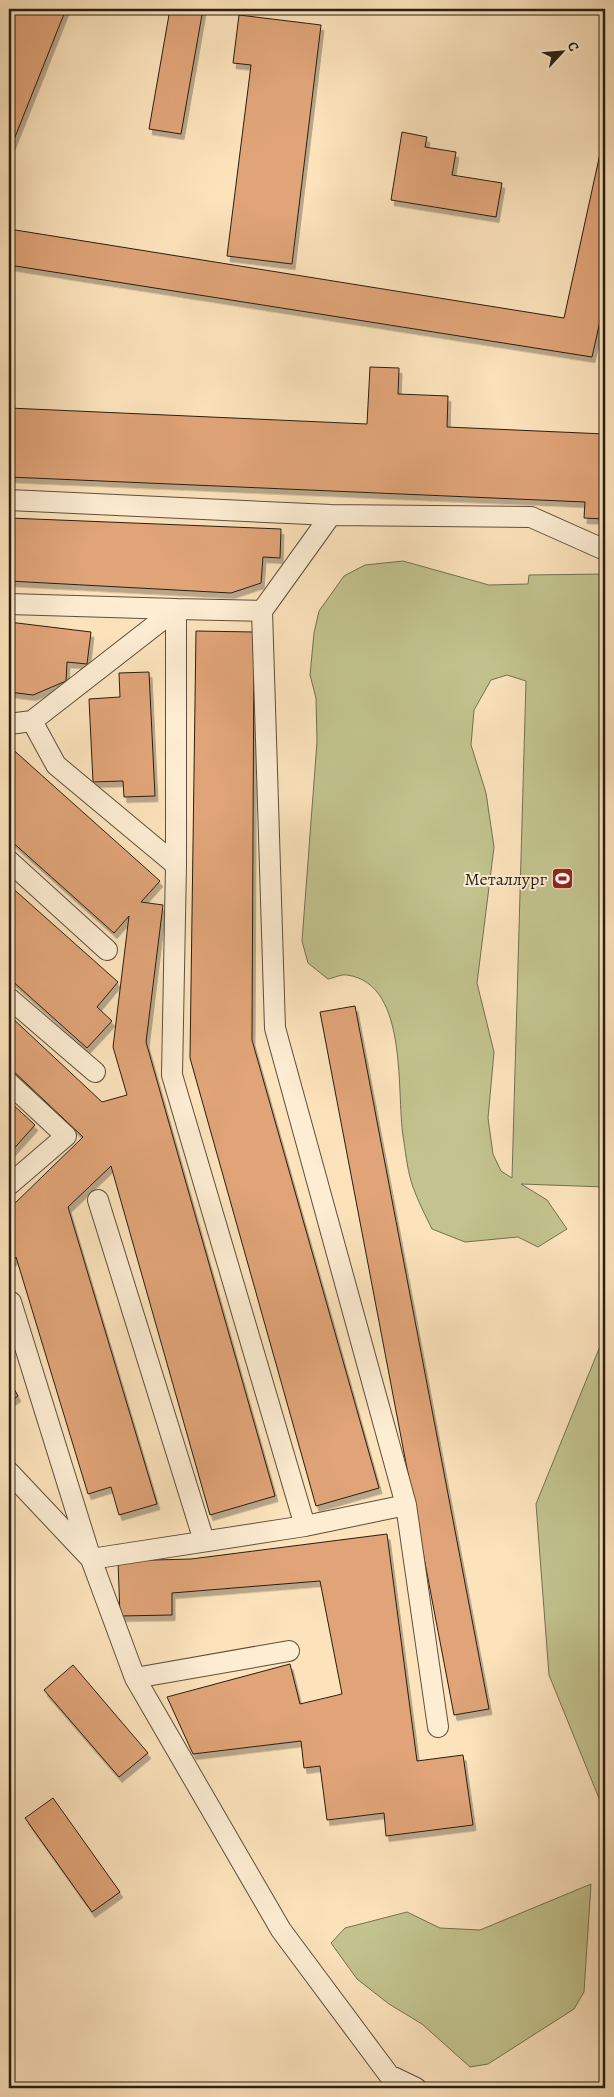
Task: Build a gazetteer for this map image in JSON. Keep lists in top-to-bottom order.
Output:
{
  "places": {
    "sports": ["Металлург"]
  },
  "north": "top right"
}
